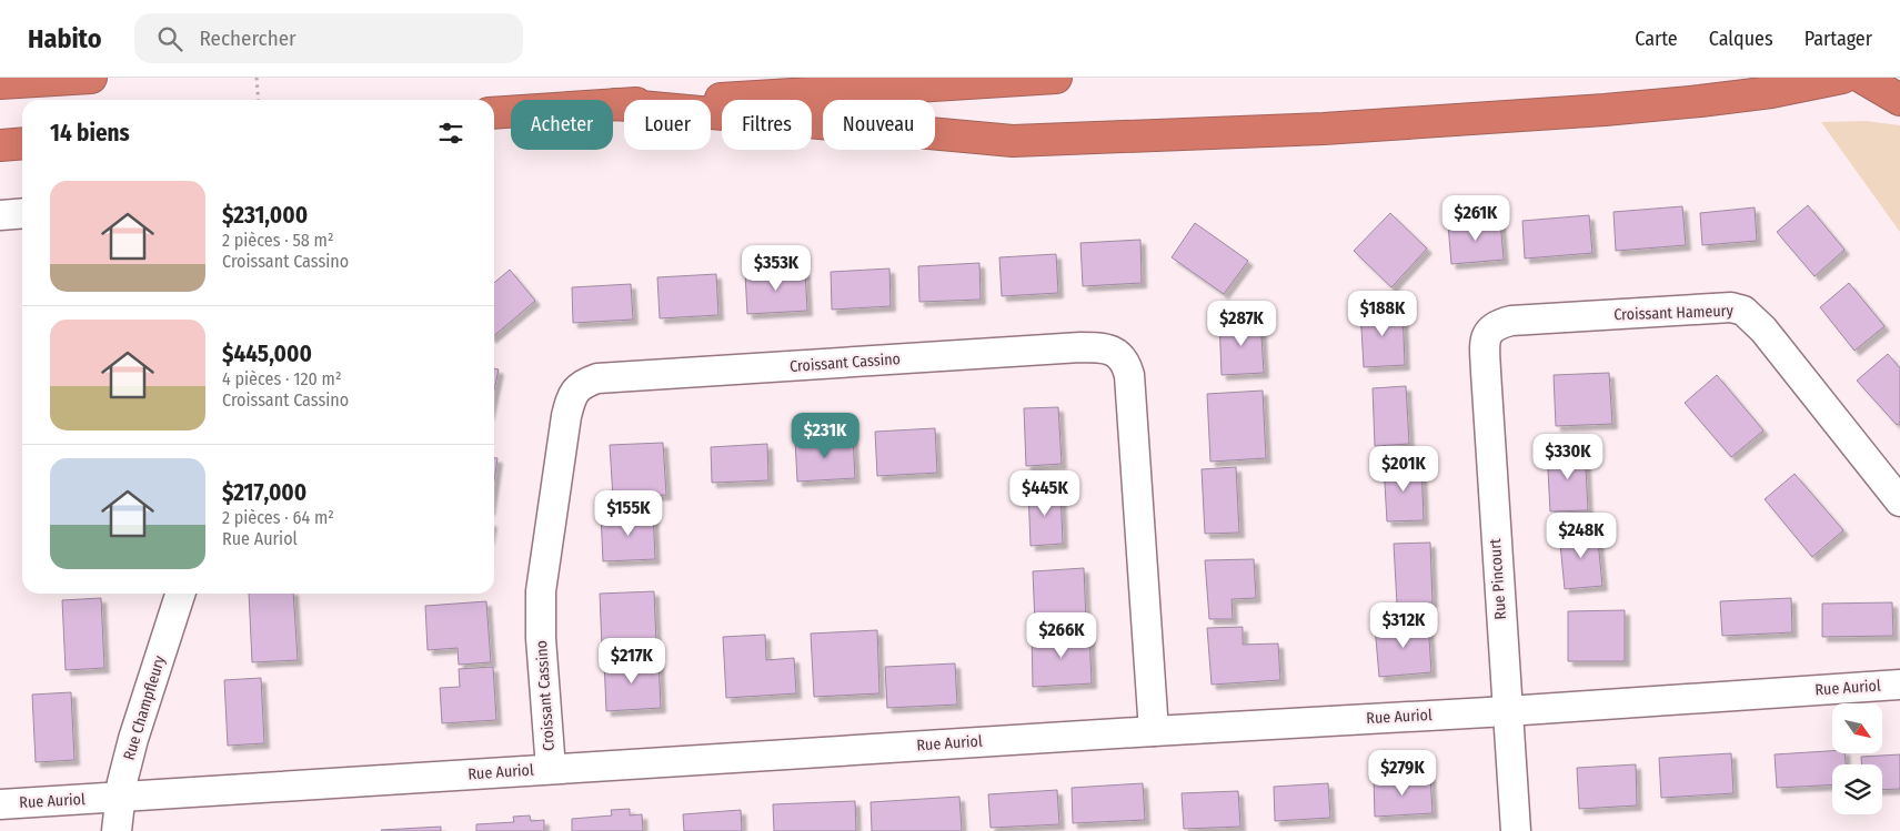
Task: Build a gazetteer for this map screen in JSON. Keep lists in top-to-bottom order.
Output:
{
  "streets": {
    "street": [
      "Croissant Hameury",
      "Croissant Cassino",
      "Rue Pincourt",
      "Rue Auriol",
      "Rue Champfleury"
    ]
  },
  "crossings": [
    ["Croissant Hameury", "Rue Pincourt"],
    ["Croissant Cassino", "Rue Auriol"],
    ["Rue Pincourt", "Rue Auriol"],
    ["Rue Auriol", "Rue Champfleury"]
  ],
  "north": "bottom right",
  "page": {
    "header": "Habito",
    "search": "Rechercher",
    "nav": ["Carte", "Calques", "Partager"],
    "chip": [
      "Acheter",
      "Louer",
      "Filtres",
      "Nouveau"
    ],
    "heading": "14 biens",
    "list": [
      {
        "name": "$231,000",
        "note": "2 pièces · 58 m² · Croissant Cassino"
      },
      {
        "name": "$445,000",
        "note": "4 pièces · 120 m² · Croissant Cassino"
      },
      {
        "name": "$217,000",
        "note": "2 pièces · 64 m² · Rue Auriol"
      }
    ],
    "price": [
      "$261K",
      "$353K",
      "$188K",
      "$287K",
      "$231K",
      "$330K",
      "$201K",
      "$445K",
      "$155K",
      "$248K",
      "$312K",
      "$266K",
      "$217K",
      "$279K"
    ]
  }
}
